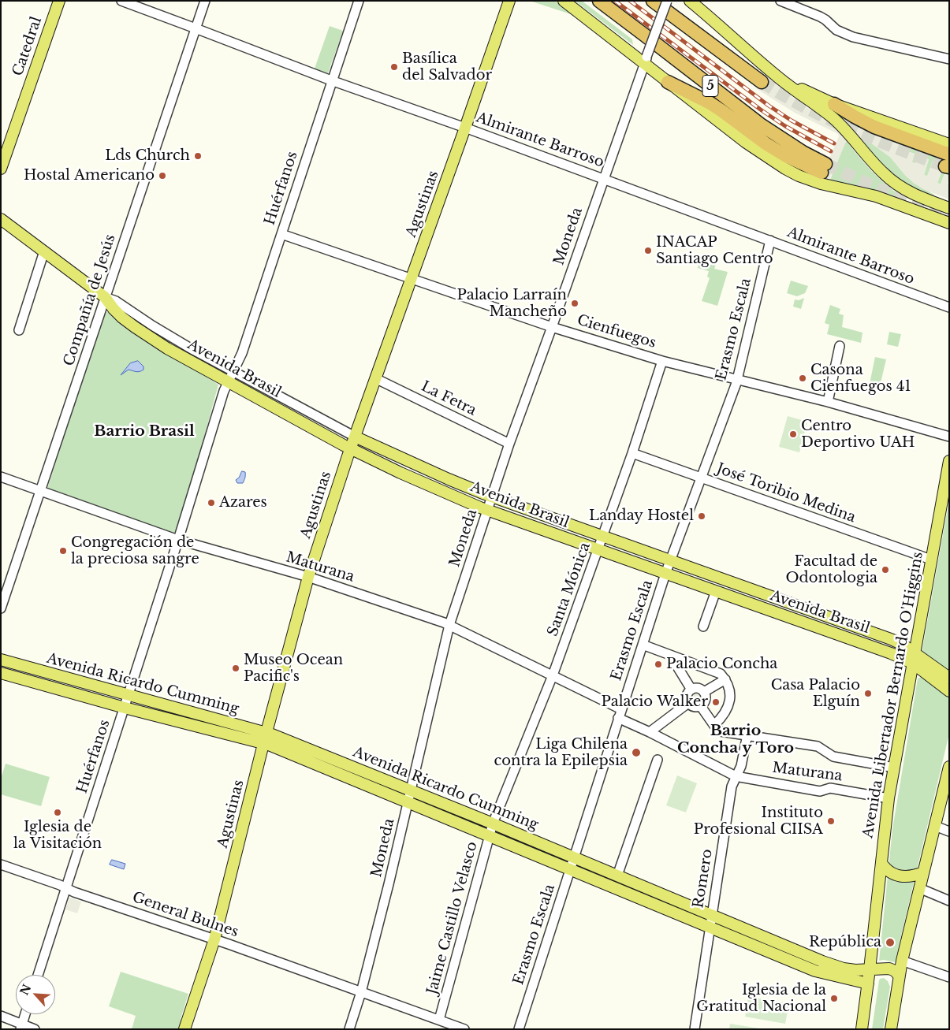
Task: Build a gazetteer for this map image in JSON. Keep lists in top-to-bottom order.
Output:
{
  "streets": {
    "highway": ["5"],
    "main road": [
      "Catedral",
      "Agustinas",
      "Avenida Brasil",
      "Avenida Ricardo Cumming",
      "Avenida Libertador Bernardo O'Higgins"
    ],
    "street": [
      "Almirante Barroso",
      "Huérfanos",
      "Moneda",
      "Compañía de Jesús",
      "Erasmo Escala",
      "Cienfuegos",
      "La Fetra",
      "José Toribio Medina",
      "Maturana",
      "Santa Mónica",
      "Romero",
      "General Bulnes",
      "Jaime Castillo Velasco"
    ]
  },
  "crossings": [
    ["Almirante Barroso", "Huérfanos"],
    ["Almirante Barroso", "Agustinas"],
    ["Almirante Barroso", "Moneda"],
    ["Almirante Barroso", "Compañía de Jesús"],
    ["Almirante Barroso", "Erasmo Escala"],
    ["Huérfanos", "Cienfuegos"],
    ["Huérfanos", "Avenida Brasil"],
    ["Huérfanos", "Maturana"],
    ["Huérfanos", "Avenida Ricardo Cumming"],
    ["Huérfanos", "General Bulnes"],
    ["Agustinas", "Cienfuegos"],
    ["Agustinas", "Avenida Brasil"],
    ["Agustinas", "La Fetra"],
    ["Agustinas", "Maturana"],
    ["Agustinas", "Avenida Ricardo Cumming"],
    ["Agustinas", "General Bulnes"],
    ["Moneda", "Cienfuegos"],
    ["Moneda", "Avenida Brasil"],
    ["Moneda", "La Fetra"],
    ["Moneda", "Maturana"],
    ["Moneda", "Avenida Ricardo Cumming"],
    ["Moneda", "General Bulnes"],
    ["Compañía de Jesús", "Avenida Brasil"],
    ["Compañía de Jesús", "Maturana"],
    ["Erasmo Escala", "Cienfuegos"],
    ["Erasmo Escala", "Avenida Brasil"],
    ["Erasmo Escala", "José Toribio Medina"],
    ["Erasmo Escala", "Maturana"],
    ["Erasmo Escala", "Avenida Ricardo Cumming"],
    ["Cienfuegos", "Santa Mónica"],
    ["Avenida Brasil", "Santa Mónica"],
    ["Avenida Brasil", "Avenida Libertador Bernardo O'Higgins"],
    ["José Toribio Medina", "Santa Mónica"],
    ["José Toribio Medina", "Avenida Libertador Bernardo O'Higgins"],
    ["Maturana", "Santa Mónica"],
    ["Maturana", "Avenida Libertador Bernardo O'Higgins"],
    ["Maturana", "Romero"],
    ["Santa Mónica", "Avenida Ricardo Cumming"],
    ["Santa Mónica", "Jaime Castillo Velasco"],
    ["Avenida Ricardo Cumming", "Avenida Libertador Bernardo O'Higgins"],
    ["Avenida Ricardo Cumming", "Romero"],
    ["Avenida Ricardo Cumming", "Jaime Castillo Velasco"],
    ["General Bulnes", "Jaime Castillo Velasco"]
  ],
  "districts": ["Barrio Brasil", "Barrio Concha y Toro"],
  "places": [
    "Basílica del Salvador",
    "Lds Church",
    "Hostal Americano",
    "INACAP Santiago Centro",
    "Palacio Larraín Mancheño",
    "Casona Cienfuegos 41",
    "Centro Deportivo UAH",
    "Azares",
    "Landay Hostel",
    "Congregación de la preciosa sangre",
    "Facultad de Odontologia",
    "Palacio Concha",
    "Museo Ocean Pacific's",
    "Casa Palacio Elguín",
    "Palacio Walker",
    "Liga Chilena contra la Epilepsia",
    "Iglesia de la Visitación",
    "Instituto Profesional CIISA",
    "República",
    "Iglesia de la Gratitud Nacional"
  ],
  "north": "top left"
}
